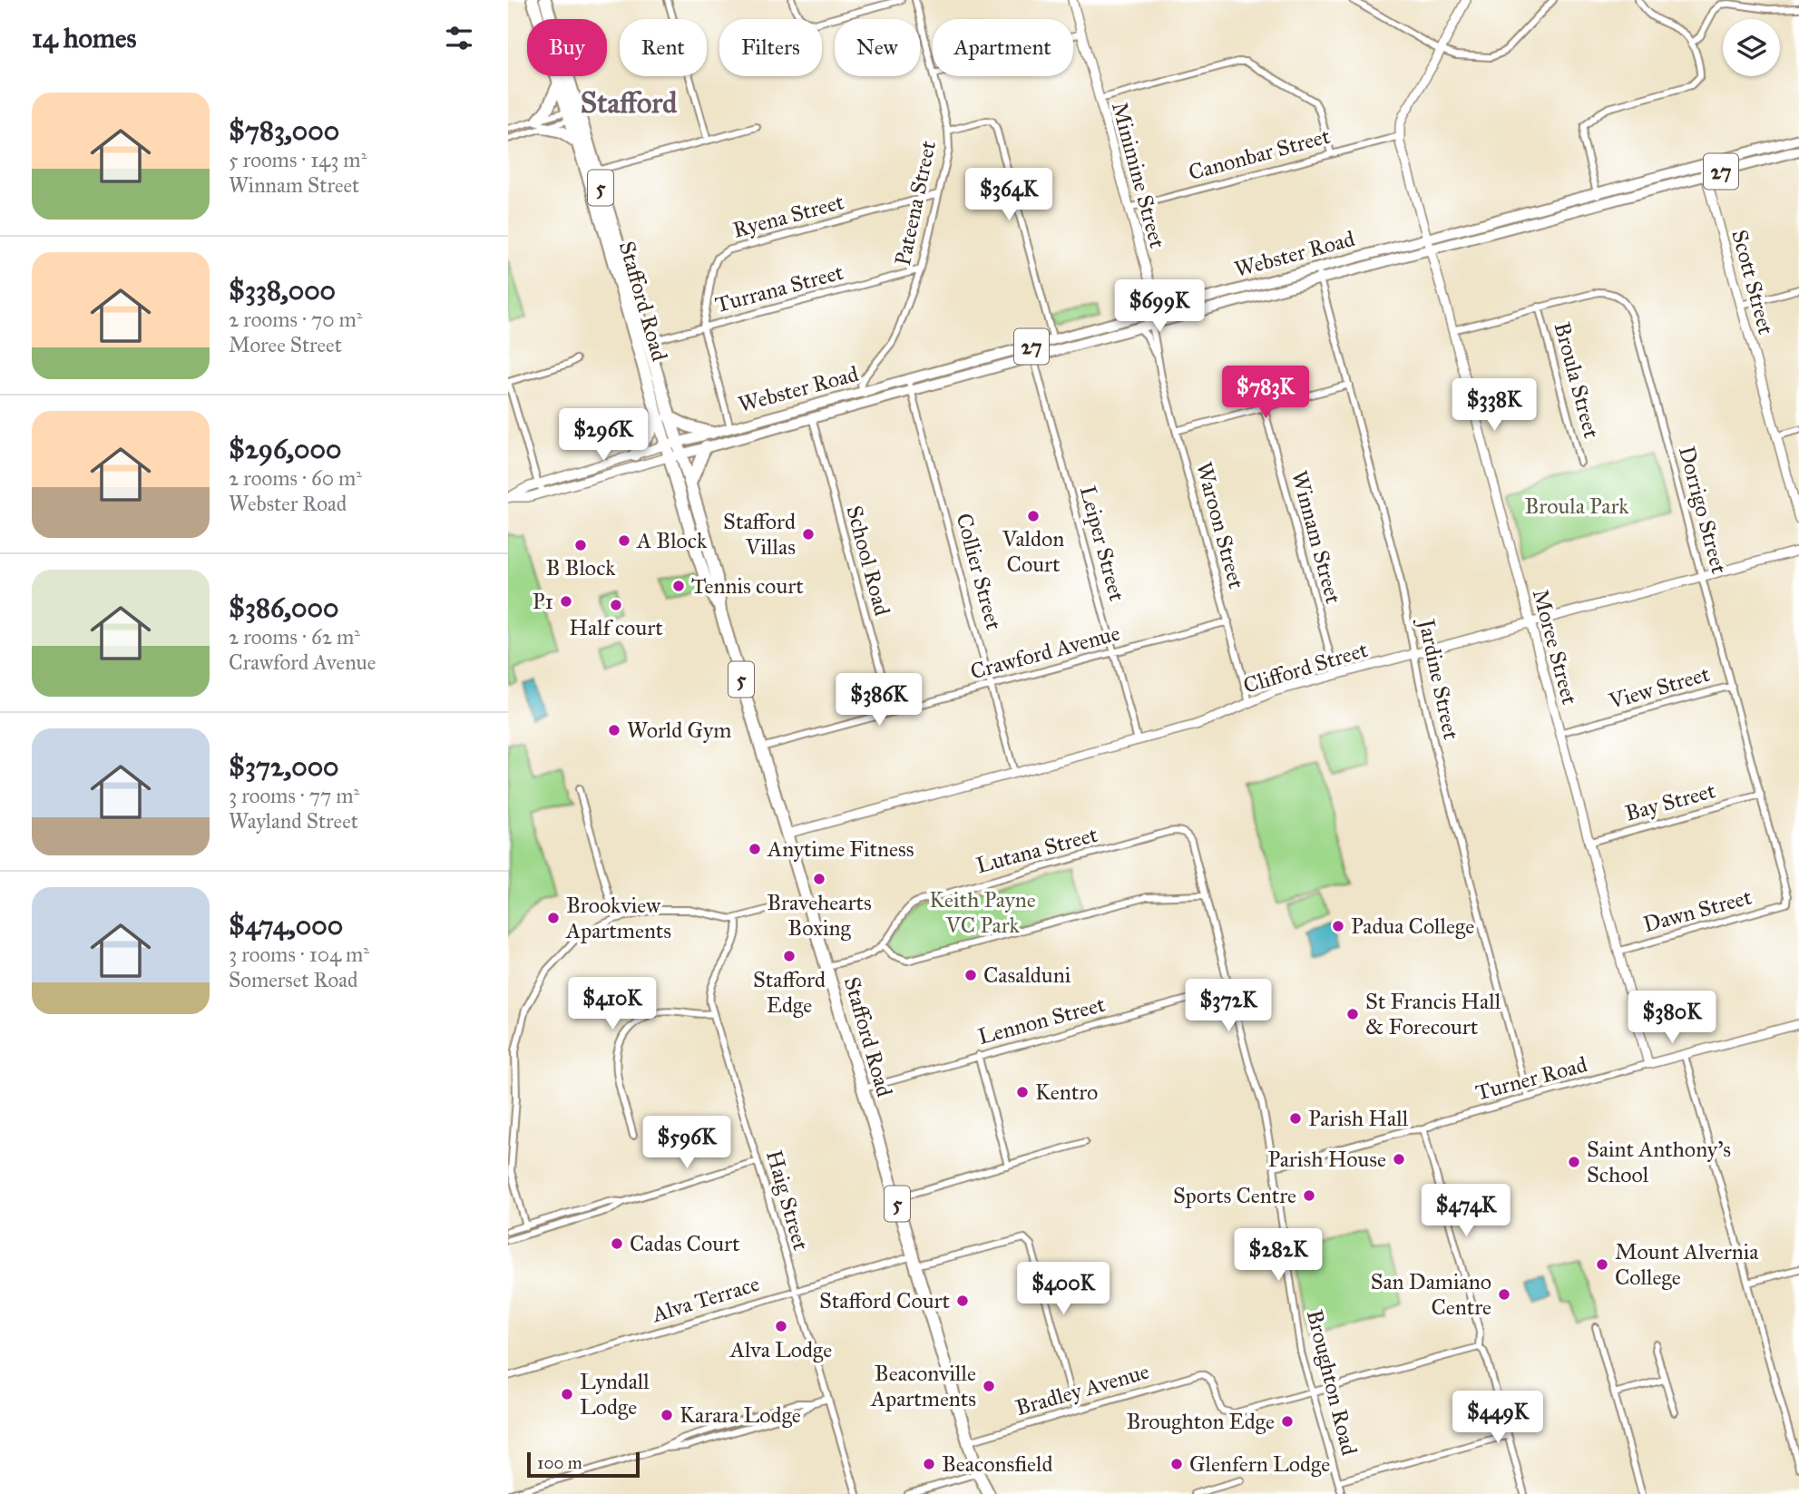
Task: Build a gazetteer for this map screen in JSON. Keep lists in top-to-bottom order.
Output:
{
  "streets": {
    "highway": ["5", "Stafford Road"],
    "main road": ["27", "Webster Road"],
    "street": [
      "Canonbar Street",
      "Minimine Street",
      "Pateena Street",
      "Ryena Street",
      "Scott Street",
      "Turrana Street",
      "Broula Street",
      "Dorrigo Street",
      "Waroon Street",
      "Winnam Street",
      "Leiper Street",
      "School Road",
      "Collier Street",
      "Moree Street",
      "Crawford Avenue",
      "Clifford Street",
      "Jardine Street",
      "View Street",
      "Bay Street",
      "Lutana Street",
      "Dawn Street",
      "Lennon Street",
      "Turner Road",
      "Haig Street",
      "Alva Terrace",
      "Broughton Road",
      "Bradley Avenue"
    ]
  },
  "crossings": [
    ["Canonbar Street", "Minimine Street"],
    ["Canonbar Street", "Moree Street"],
    ["Minimine Street", "Webster Road"],
    ["Minimine Street", "Waroon Street"],
    ["Pateena Street", "Ryena Street"],
    ["Pateena Street", "Webster Road"],
    ["Pateena Street", "Turrana Street"],
    ["Ryena Street", "Turrana Street"],
    ["Webster Road", "Scott Street"],
    ["Webster Road", "Stafford Road"],
    ["Webster Road", "Waroon Street"],
    ["Webster Road", "Leiper Street"],
    ["Webster Road", "School Road"],
    ["Webster Road", "Collier Street"],
    ["Webster Road", "Moree Street"],
    ["Webster Road", "Jardine Street"],
    ["Turrana Street", "Stafford Road"],
    ["Stafford Road", "Crawford Avenue"],
    ["Stafford Road", "Clifford Street"],
    ["Stafford Road", "Lennon Street"],
    ["Stafford Road", "Alva Terrace"],
    ["Stafford Road", "Bradley Avenue"],
    ["Broula Street", "Dorrigo Street"],
    ["Dorrigo Street", "Moree Street"],
    ["Dorrigo Street", "Clifford Street"],
    ["Dorrigo Street", "View Street"],
    ["Dorrigo Street", "Bay Street"],
    ["Dorrigo Street", "Dawn Street"],
    ["Waroon Street", "Crawford Avenue"],
    ["Waroon Street", "Clifford Street"],
    ["Winnam Street", "Clifford Street"],
    ["Leiper Street", "Crawford Avenue"],
    ["Leiper Street", "Clifford Street"],
    ["School Road", "Crawford Avenue"],
    ["Collier Street", "Crawford Avenue"],
    ["Collier Street", "Clifford Street"],
    ["Moree Street", "Clifford Street"],
    ["Moree Street", "View Street"],
    ["Moree Street", "Bay Street"],
    ["Moree Street", "Dawn Street"],
    ["Moree Street", "Turner Road"],
    ["Clifford Street", "Jardine Street"],
    ["Jardine Street", "Turner Road"],
    ["Lutana Street", "Broughton Road"],
    ["Lennon Street", "Broughton Road"],
    ["Turner Road", "Broughton Road"],
    ["Haig Street", "Alva Terrace"],
    ["Broughton Road", "Bradley Avenue"]
  ],
  "districts": ["Stafford"],
  "parks": ["Broula Park", "Keith Payne VC Park"],
  "places": [
    "Valdon Court",
    "Stafford Villas",
    "A Block",
    "B Block",
    "Tennis court",
    "P1",
    "Half court",
    "World Gym",
    "Anytime Fitness",
    "Bravehearts Boxing",
    "Brookview Apartments",
    "Padua College",
    "Stafford Edge",
    "Casalduni",
    "St Francis Hall & Forecourt",
    "Kentro",
    "Parish Hall",
    "Parish House",
    "Saint Anthony's School",
    "Sports Centre",
    "Cadas Court",
    "Mount Alvernia College",
    "San Damiano Centre",
    "Stafford Court",
    "Alva Lodge",
    "Beaconville Apartments",
    "Lyndall Lodge",
    "Karara Lodge",
    "Broughton Edge",
    "Beaconsfield",
    "Glenfern Lodge"
  ],
  "scale_bar": "100 m",
  "page": {
    "heading": "14 homes",
    "chip": [
      "Buy",
      "Rent",
      "Filters",
      "New",
      "Apartment"
    ],
    "list": [
      {
        "name": "$783,000",
        "note": "5 rooms · 143 m² · Winnam Street"
      },
      {
        "name": "$338,000",
        "note": "2 rooms · 70 m² · Moree Street"
      },
      {
        "name": "$296,000",
        "note": "2 rooms · 60 m² · Webster Road"
      },
      {
        "name": "$386,000",
        "note": "2 rooms · 62 m² · Crawford Avenue"
      },
      {
        "name": "$372,000",
        "note": "3 rooms · 77 m² · Wayland Street"
      },
      {
        "name": "$474,000",
        "note": "3 rooms · 104 m² · Somerset Road"
      }
    ],
    "price": [
      "$364K",
      "$699K",
      "$783K",
      "$338K",
      "$296K",
      "$386K",
      "$410K",
      "$372K",
      "$380K",
      "$596K",
      "$474K",
      "$282K",
      "$400K",
      "$449K"
    ],
    "scale": "100 m"
  }
}
